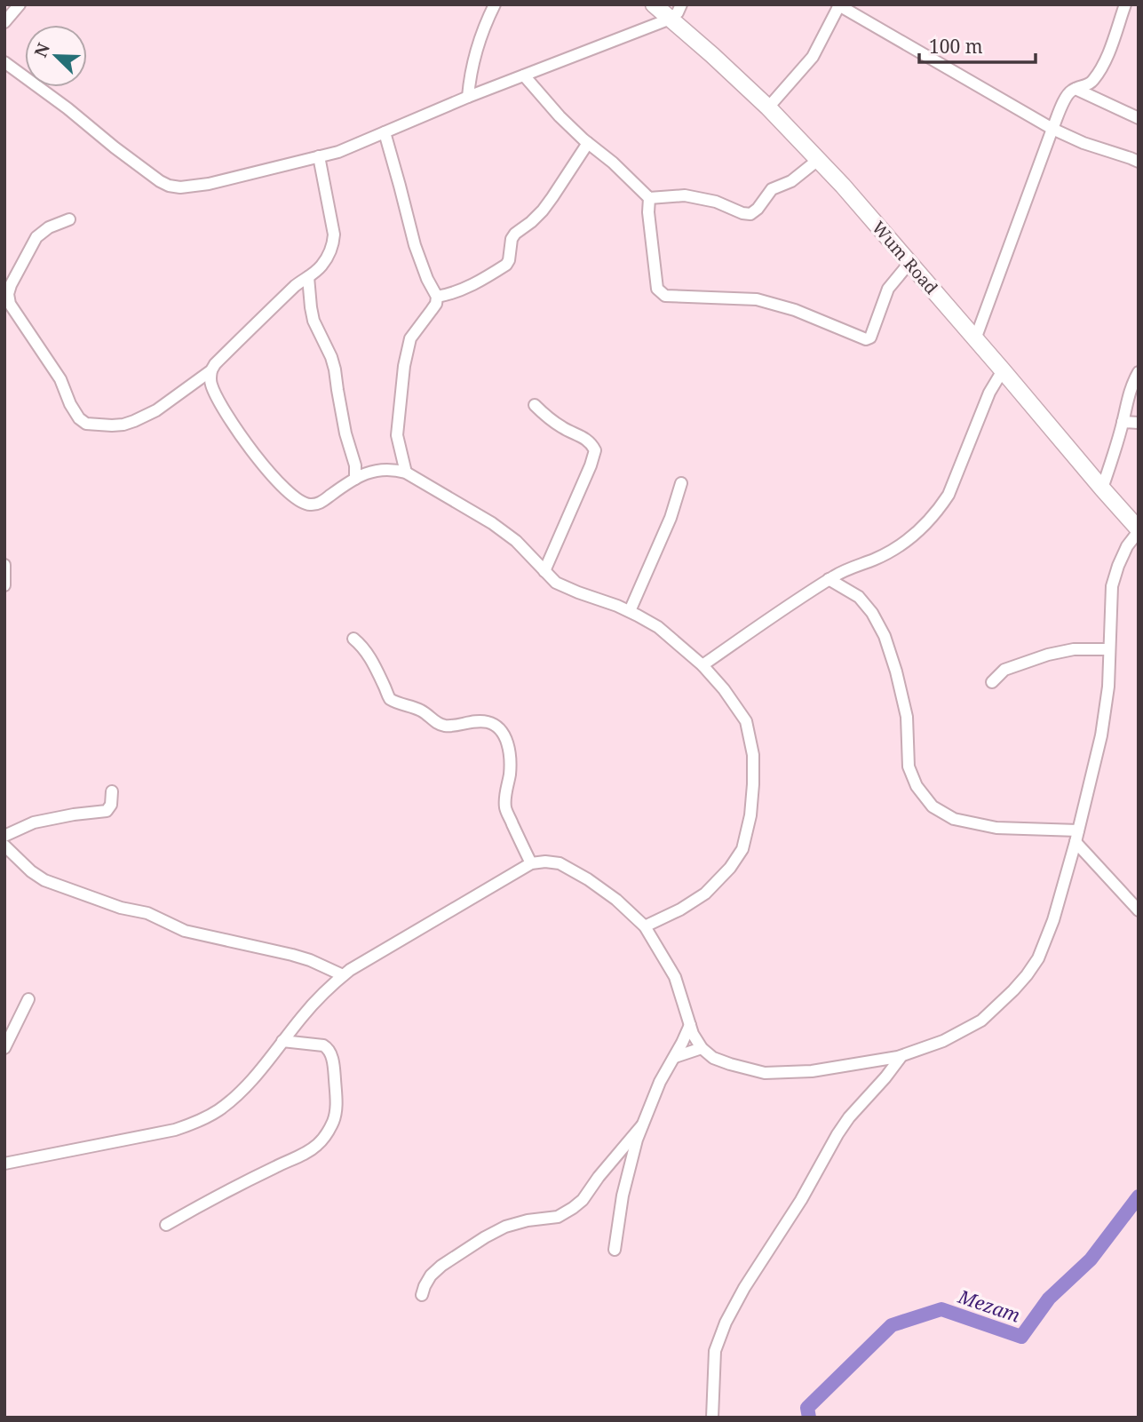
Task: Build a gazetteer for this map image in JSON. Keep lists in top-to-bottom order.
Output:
{
  "streets": {
    "highway": ["Wum Road"]
  },
  "water": ["Mezam"],
  "scale_bar": "100 m",
  "north": "top left"
}
